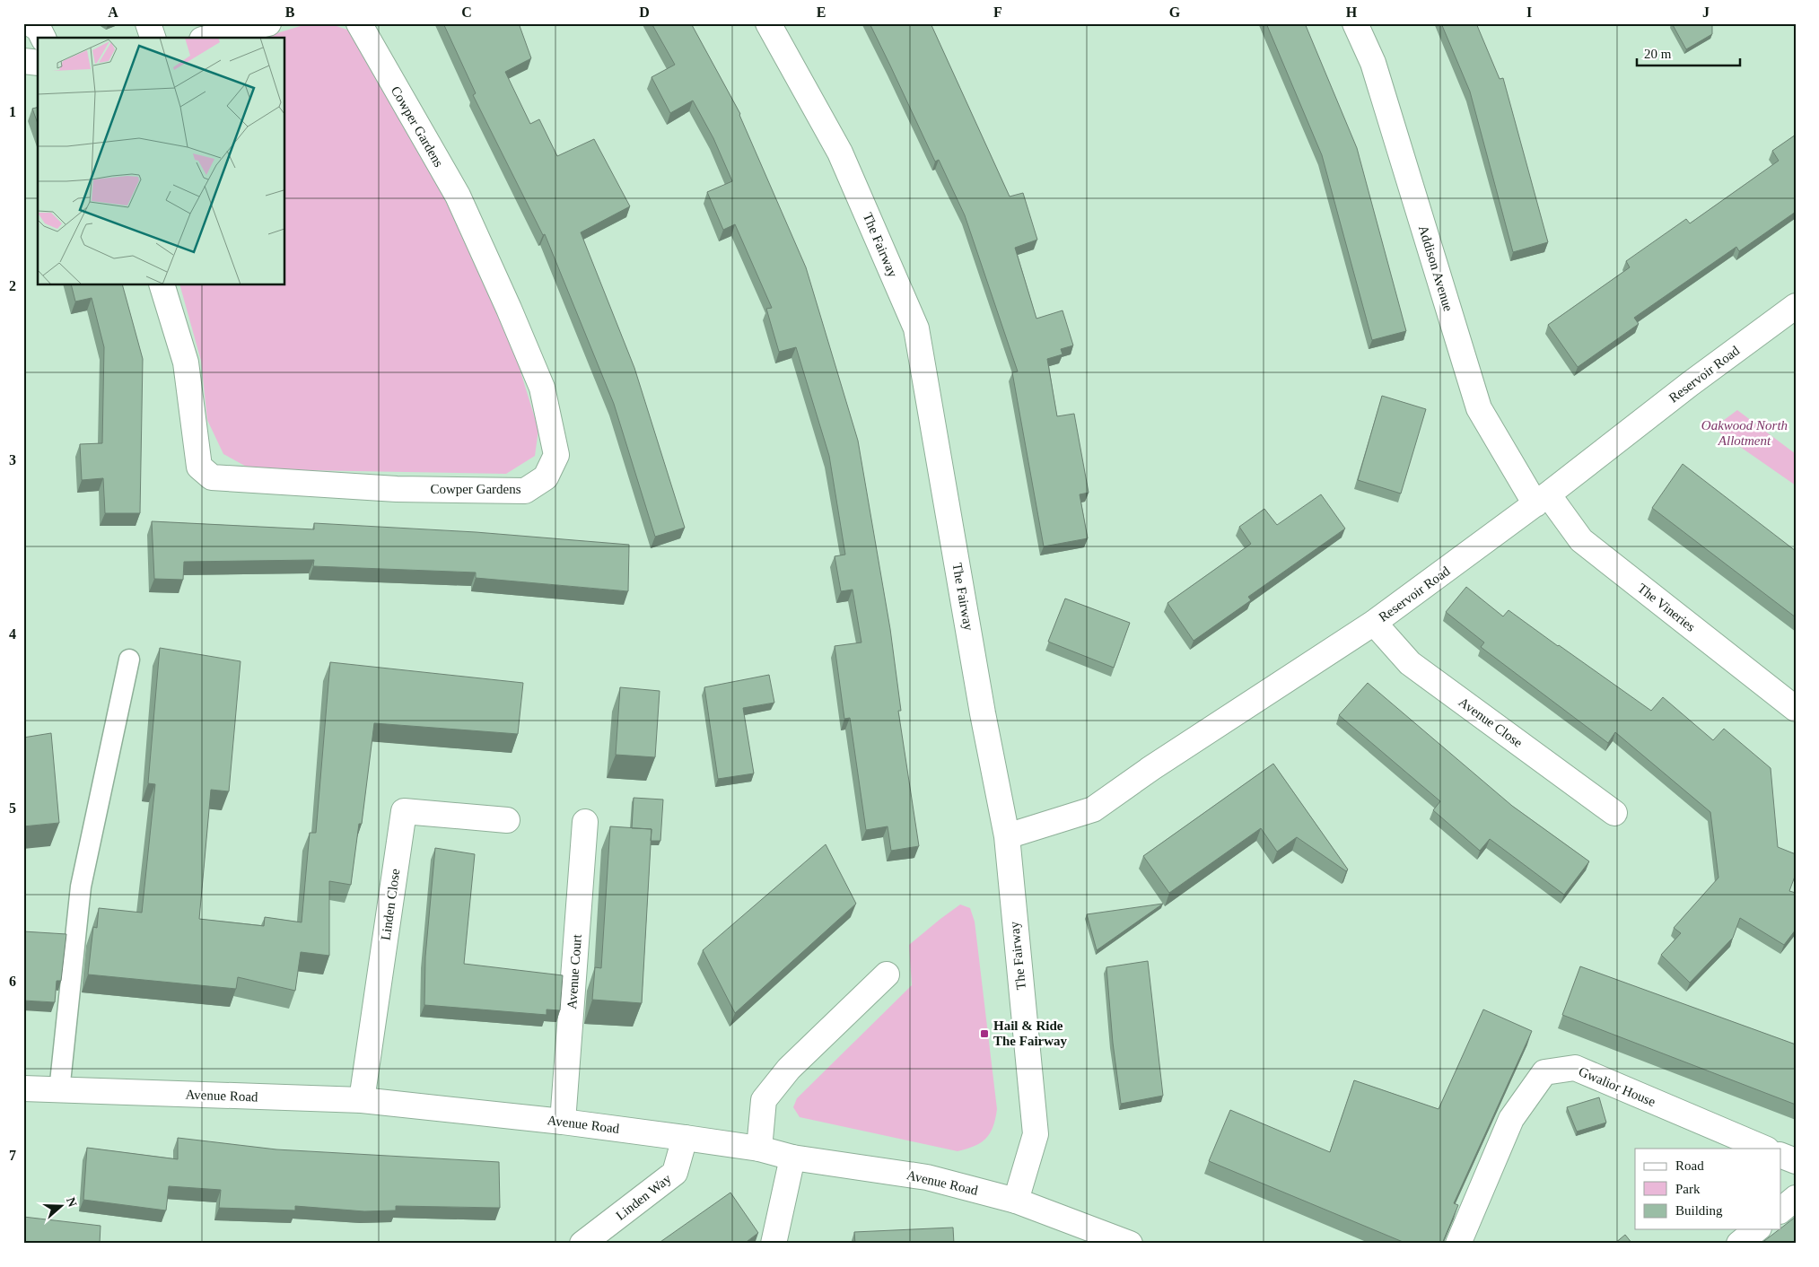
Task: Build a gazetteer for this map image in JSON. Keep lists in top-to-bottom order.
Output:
{
  "streets": {
    "street": [
      "Cowper Gardens",
      "The Fairway",
      "Addison Avenue",
      "Reservoir Road",
      "The Vineries",
      "Avenue Close",
      "Linden Close",
      "Avenue Court",
      "Gwalior House",
      "Avenue Road",
      "Linden Way"
    ]
  },
  "crossings": [
    ["The Fairway", "Reservoir Road"],
    ["The Fairway", "Avenue Road"],
    ["Addison Avenue", "Reservoir Road"],
    ["Addison Avenue", "The Vineries"],
    ["Reservoir Road", "The Vineries"],
    ["Reservoir Road", "Avenue Close"],
    ["Linden Close", "Avenue Road"],
    ["Avenue Court", "Avenue Road"],
    ["Avenue Road", "Linden Way"]
  ],
  "parks": ["Oakwood North Allotment"],
  "places": {
    "transit": ["Hail & Ride The Fairway"]
  },
  "legend": ["Road", "Park", "Building"],
  "scale_bar": "20 m",
  "north": "right",
  "grid": {
    "columns": [
      "A",
      "B",
      "C",
      "D",
      "E",
      "F",
      "G",
      "H",
      "I",
      "J"
    ],
    "rows": [
      "1",
      "2",
      "3",
      "4",
      "5",
      "6",
      "7"
    ]
  }
}
